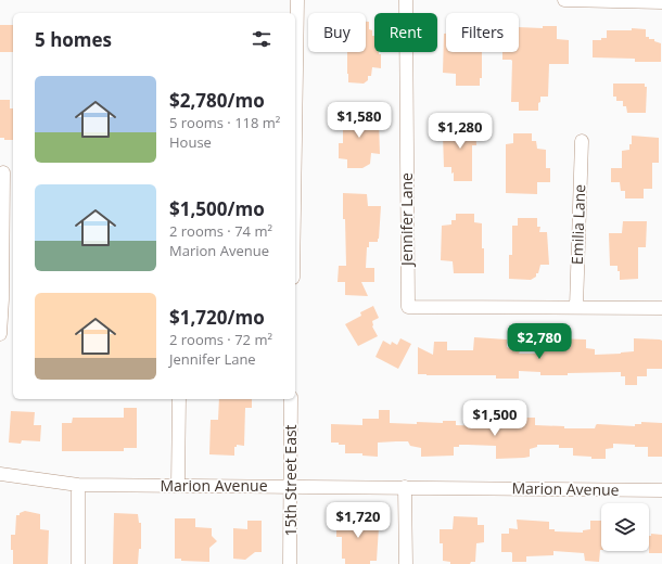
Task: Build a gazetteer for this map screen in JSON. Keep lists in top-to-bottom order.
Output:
{
  "streets": {
    "street": [
      "Jennifer Lane",
      "Emilia Lane",
      "15th Street East",
      "Marion Avenue"
    ]
  },
  "crossings": [
    ["Jennifer Lane", "Emilia Lane"],
    ["15th Street East", "Marion Avenue"]
  ],
  "page": {
    "chip": ["Buy", "Rent", "Filters"],
    "heading": "5 homes",
    "list": [
      {
        "name": "$2,780/mo",
        "note": "5 rooms · 118 m² · House"
      },
      {
        "name": "$1,500/mo",
        "note": "2 rooms · 74 m² · Marion Avenue"
      },
      {
        "name": "$1,720/mo",
        "note": "2 rooms · 72 m² · Jennifer Lane"
      }
    ],
    "price": [
      "$1,580",
      "$1,280",
      "$2,780",
      "$1,500",
      "$1,720"
    ]
  }
}
